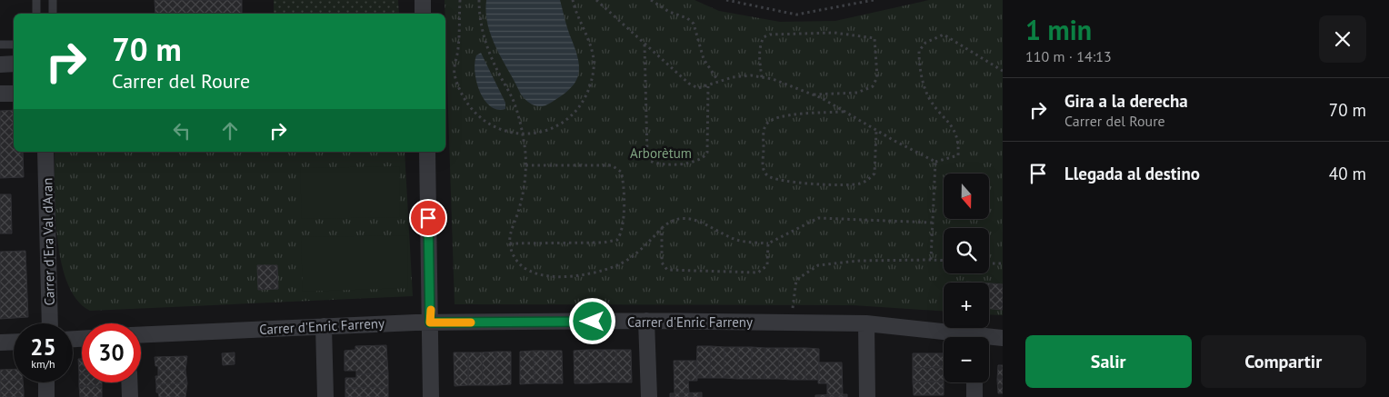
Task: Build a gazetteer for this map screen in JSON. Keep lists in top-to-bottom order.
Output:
{
  "streets": {
    "street": ["Carrer d'Era Val d'Aran", "Carrer d'Enric Farreny"]
  },
  "parks": ["Arborètum"],
  "north": "bottom",
  "page": {
    "heading": ["1 min", "110 m · 14:13"],
    "turn": ["70 m", "Carrer del Roure"],
    "list": [
      {
        "name": "Gira a la derecha",
        "note": "Carrer del Roure",
        "value": "70 m"
      },
      {
        "name": "Llegada al destino",
        "value": "40 m"
      }
    ],
    "map_buttons": ["+", "−"],
    "speed": "25 km/h",
    "limit": "30",
    "buttons": ["Salir", "Compartir"]
  }
}
